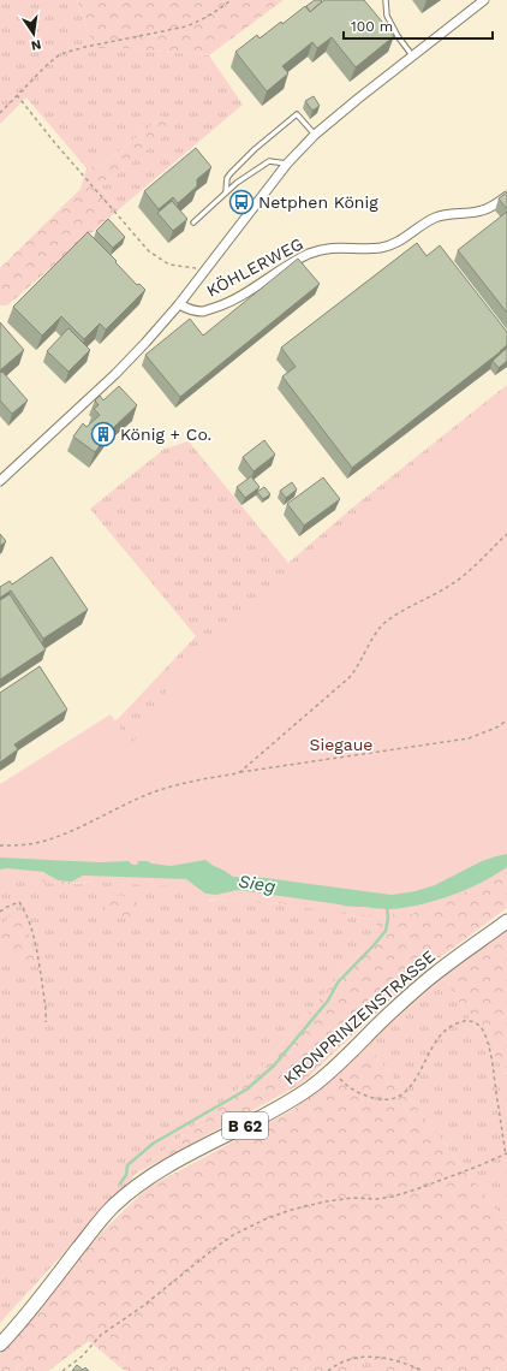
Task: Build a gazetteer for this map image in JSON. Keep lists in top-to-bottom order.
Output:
{
  "streets": {
    "main road": ["KRONPRINZENSTRASSE", "B 62"],
    "street": ["KÖHLERWEG"]
  },
  "water": ["Sieg"],
  "parks": ["Siegaue"],
  "places": {
    "bus stop": ["Netphen König"],
    "building": ["König + Co."]
  },
  "scale_bar": "100 m",
  "north": "bottom"
}
